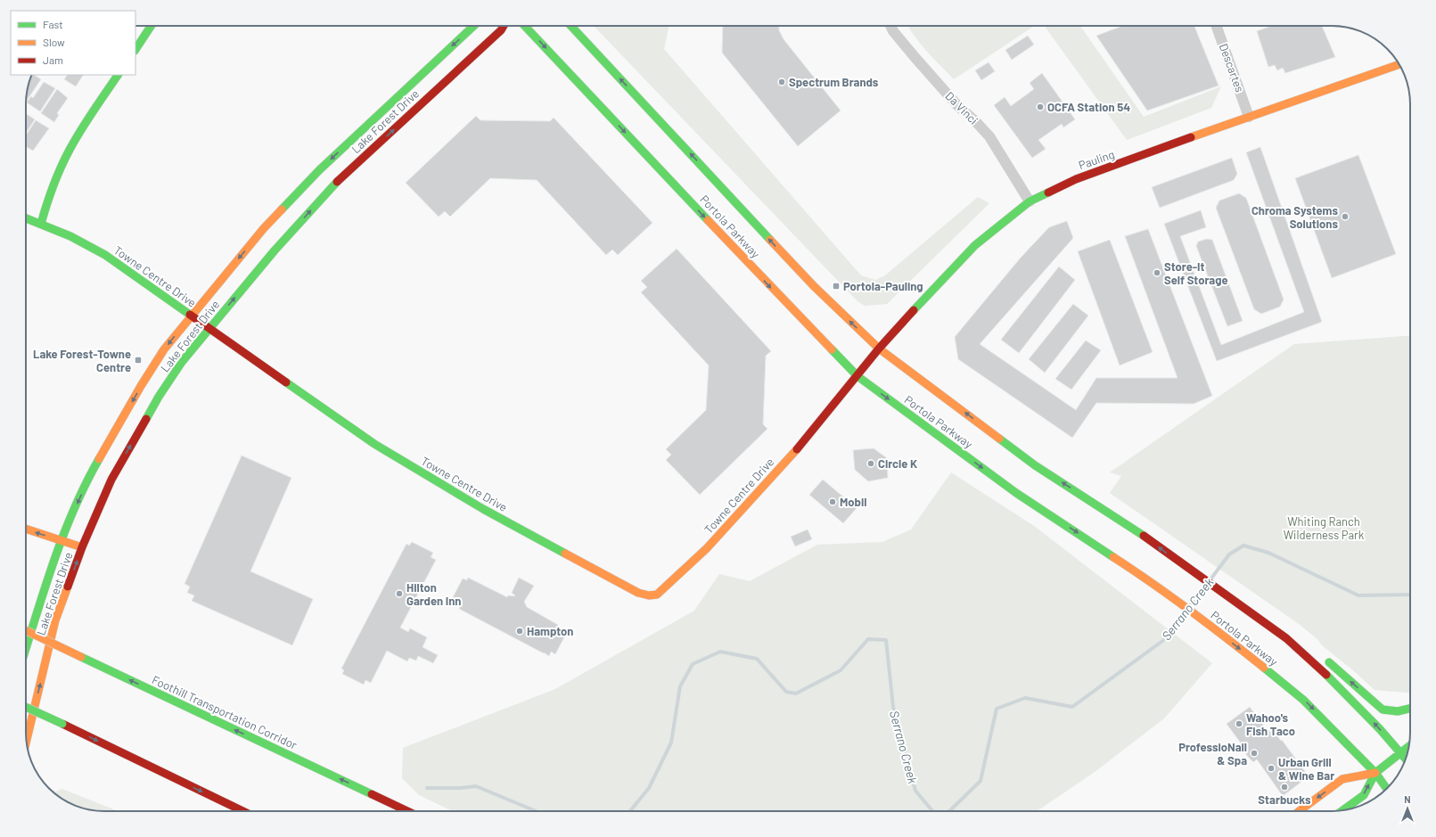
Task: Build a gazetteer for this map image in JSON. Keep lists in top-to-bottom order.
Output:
{
  "streets": {
    "main road": [
      "Lake Forest Drive",
      "Pauling",
      "Portola Parkway",
      "Towne Centre Drive",
      "Foothill Transportation Corridor"
    ],
    "street": ["Descartes", "Da Vinci"]
  },
  "crossings": [
    ["Descartes", "Pauling"],
    ["Da Vinci", "Pauling"],
    ["Lake Forest Drive", "Towne Centre Drive"],
    ["Pauling", "Portola Parkway"],
    ["Pauling", "Towne Centre Drive"],
    ["Portola Parkway", "Towne Centre Drive"]
  ],
  "water": ["Serrano Creek"],
  "parks": ["Whiting Ranch Wilderness Park"],
  "places": {
    "other": [
      "Spectrum Brands",
      "OCFA Station 54",
      "Chroma Systems Solutions",
      "Store-It Self Storage",
      "Circle K",
      "Mobil",
      "Hilton Garden Inn",
      "Hampton",
      "Wahoo's Fish Taco",
      "ProfessioNail & Spa",
      "Urban Grill & Wine Bar",
      "Starbucks"
    ],
    "transit": ["Portola-Pauling", "Lake Forest-Towne Centre"]
  },
  "legend": ["Fast", "Slow", "Jam"],
  "north": "top"
}
